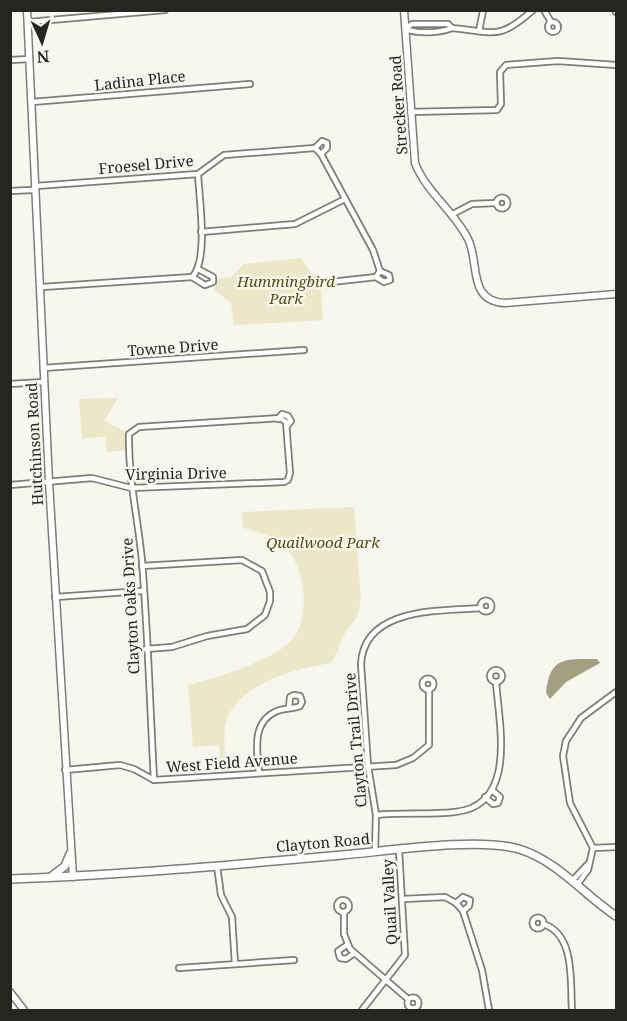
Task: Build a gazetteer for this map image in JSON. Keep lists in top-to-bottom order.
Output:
{
  "streets": {
    "main road": ["Clayton Road"],
    "street": [
      "Ladina Place",
      "Strecker Road",
      "Froesel Drive",
      "Towne Drive",
      "Hutchinson Road",
      "Virginia Drive",
      "Clayton Oaks Drive",
      "Clayton Trail Drive",
      "West Field Avenue",
      "Quail Valley"
    ]
  },
  "crossings": [
    ["Ladina Place", "Hutchinson Road"],
    ["Froesel Drive", "Hutchinson Road"],
    ["Towne Drive", "Hutchinson Road"],
    ["Hutchinson Road", "Virginia Drive"],
    ["Hutchinson Road", "West Field Avenue"],
    ["Hutchinson Road", "Clayton Road"],
    ["Virginia Drive", "Clayton Oaks Drive"],
    ["Clayton Oaks Drive", "West Field Avenue"],
    ["Clayton Trail Drive", "West Field Avenue"],
    ["Clayton Trail Drive", "Clayton Road"],
    ["Clayton Road", "Quail Valley"]
  ],
  "parks": ["Hummingbird Park", "Quailwood Park"],
  "north": "bottom"
}
